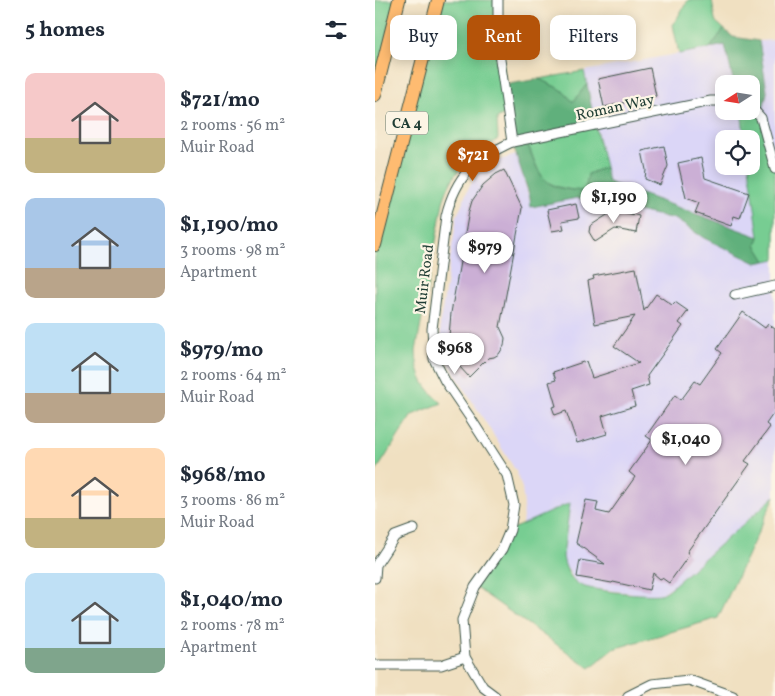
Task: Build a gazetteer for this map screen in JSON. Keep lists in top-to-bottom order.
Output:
{
  "streets": {
    "highway": ["CA 4"],
    "street": ["Roman Way", "Muir Road"]
  },
  "crossings": [
    ["Roman Way", "Muir Road"]
  ],
  "north": "left",
  "page": {
    "heading": "5 homes",
    "chip": ["Buy", "Rent", "Filters"],
    "list": [
      {
        "name": "$721/mo",
        "note": "2 rooms · 56 m² · Muir Road"
      },
      {
        "name": "$1,190/mo",
        "note": "3 rooms · 98 m² · Apartment"
      },
      {
        "name": "$979/mo",
        "note": "2 rooms · 64 m² · Muir Road"
      },
      {
        "name": "$968/mo",
        "note": "3 rooms · 86 m² · Muir Road"
      },
      {
        "name": "$1,040/mo",
        "note": "2 rooms · 78 m² · Apartment"
      }
    ],
    "price": [
      "$721",
      "$1,190",
      "$979",
      "$968",
      "$1,040"
    ]
  }
}
